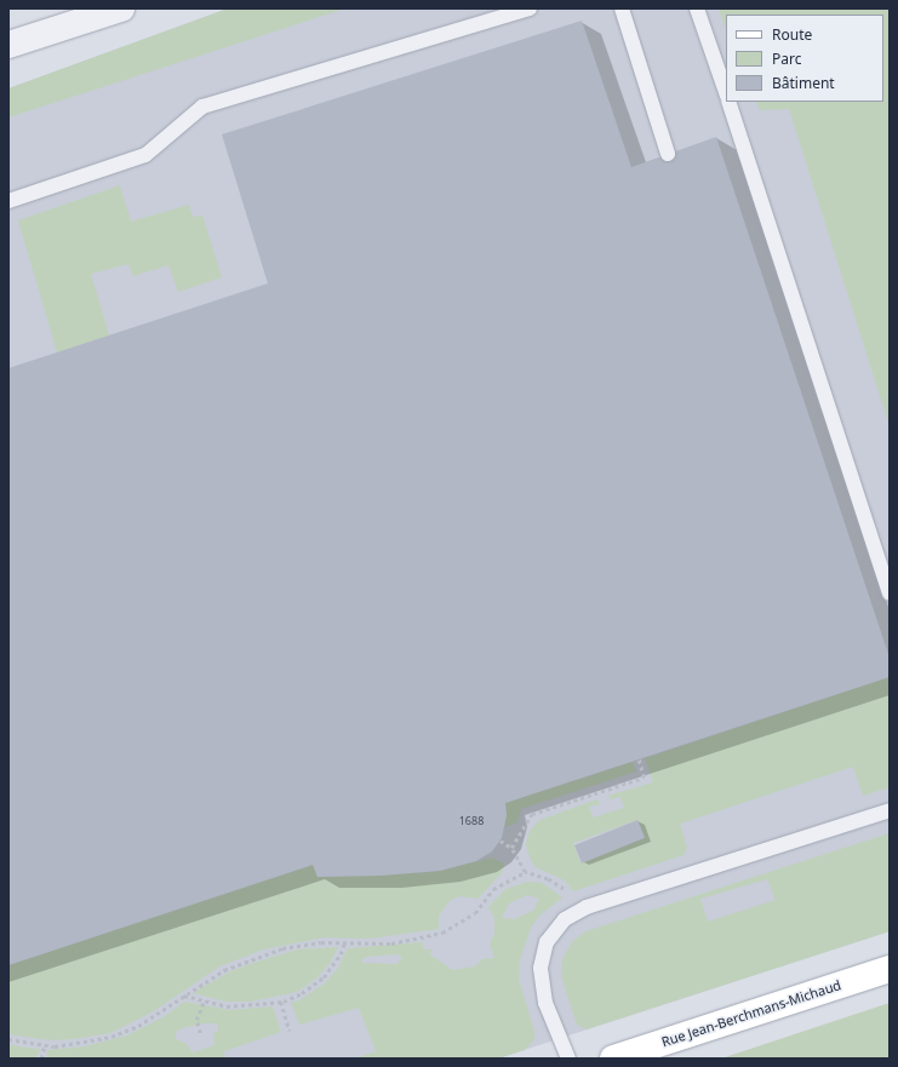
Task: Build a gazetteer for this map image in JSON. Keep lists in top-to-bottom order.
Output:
{
  "streets": {
    "street": ["Rue Jean-Berchmans-Michaud"]
  },
  "house_numbers": ["1688"],
  "legend": ["Route", "Parc", "Bâtiment"]
}
